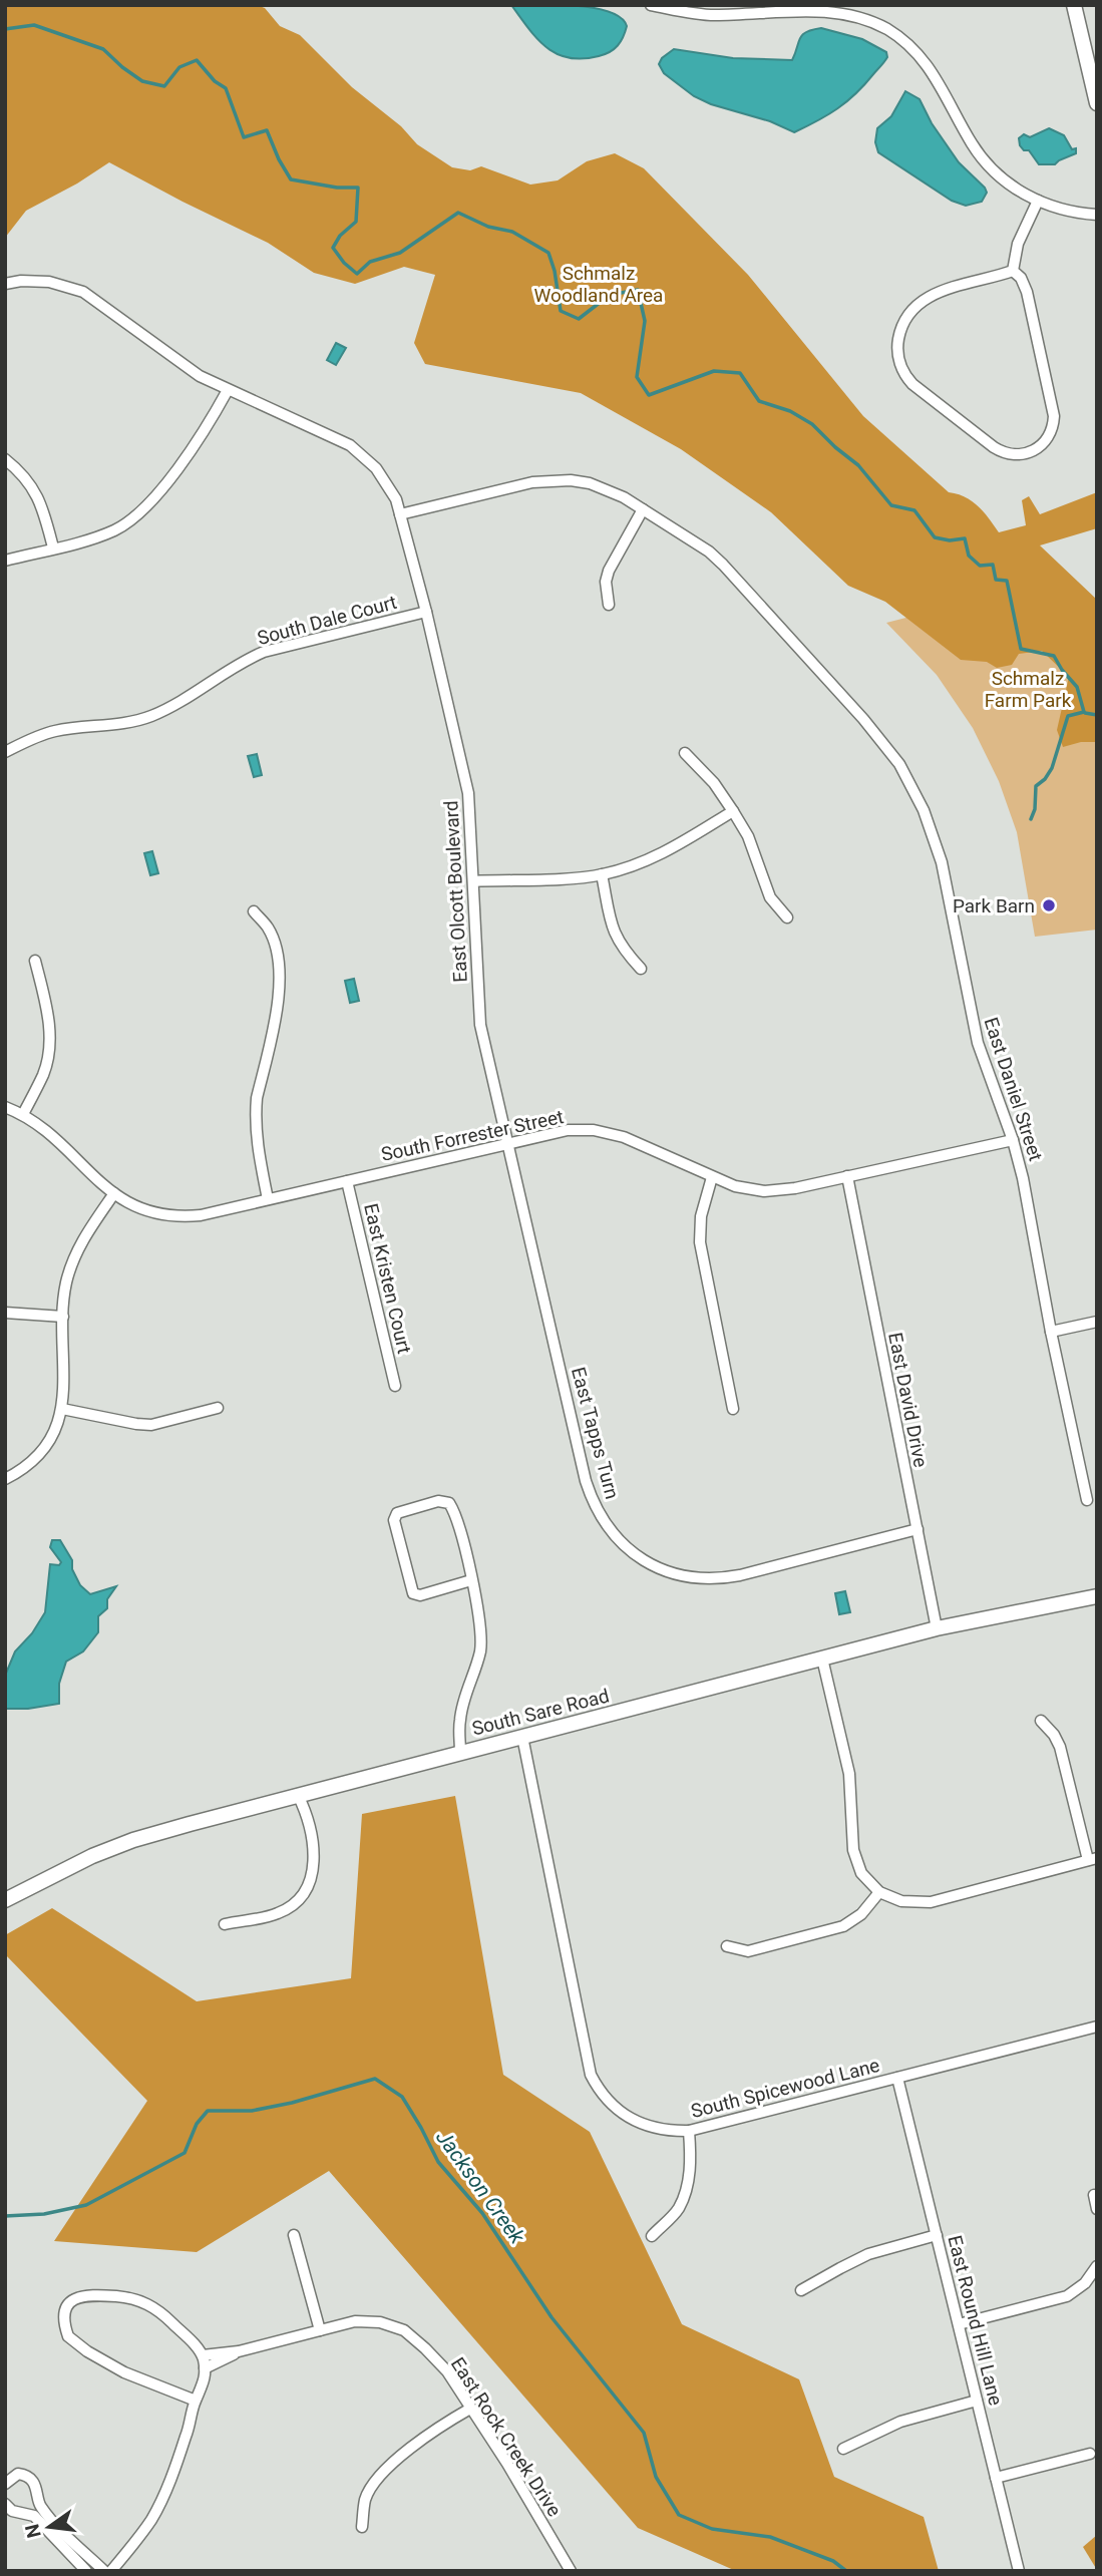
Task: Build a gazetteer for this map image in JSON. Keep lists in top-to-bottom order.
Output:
{
  "streets": {
    "main road": ["South Sare Road"],
    "street": [
      "South Dale Court",
      "East Olcott Boulevard",
      "East Daniel Street",
      "South Forrester Street",
      "East Kristen Court",
      "East David Drive",
      "East Tapps Turn",
      "South Spicewood Lane",
      "East Round Hill Lane",
      "East Rock Creek Drive"
    ]
  },
  "crossings": [
    ["South Dale Court", "East Olcott Boulevard"],
    ["East Olcott Boulevard", "East Daniel Street"],
    ["East Olcott Boulevard", "South Forrester Street"],
    ["East Olcott Boulevard", "East Tapps Turn"],
    ["East Daniel Street", "South Forrester Street"],
    ["South Forrester Street", "East Kristen Court"],
    ["South Forrester Street", "East David Drive"],
    ["South Forrester Street", "East Tapps Turn"],
    ["East David Drive", "East Tapps Turn"],
    ["East David Drive", "South Sare Road"],
    ["South Sare Road", "South Spicewood Lane"],
    ["South Spicewood Lane", "East Round Hill Lane"]
  ],
  "water": ["Jackson Creek"],
  "parks": ["Schmalz Woodland Area", "Schmalz Farm Park"],
  "places": ["Park Barn"],
  "north": "left"
}
